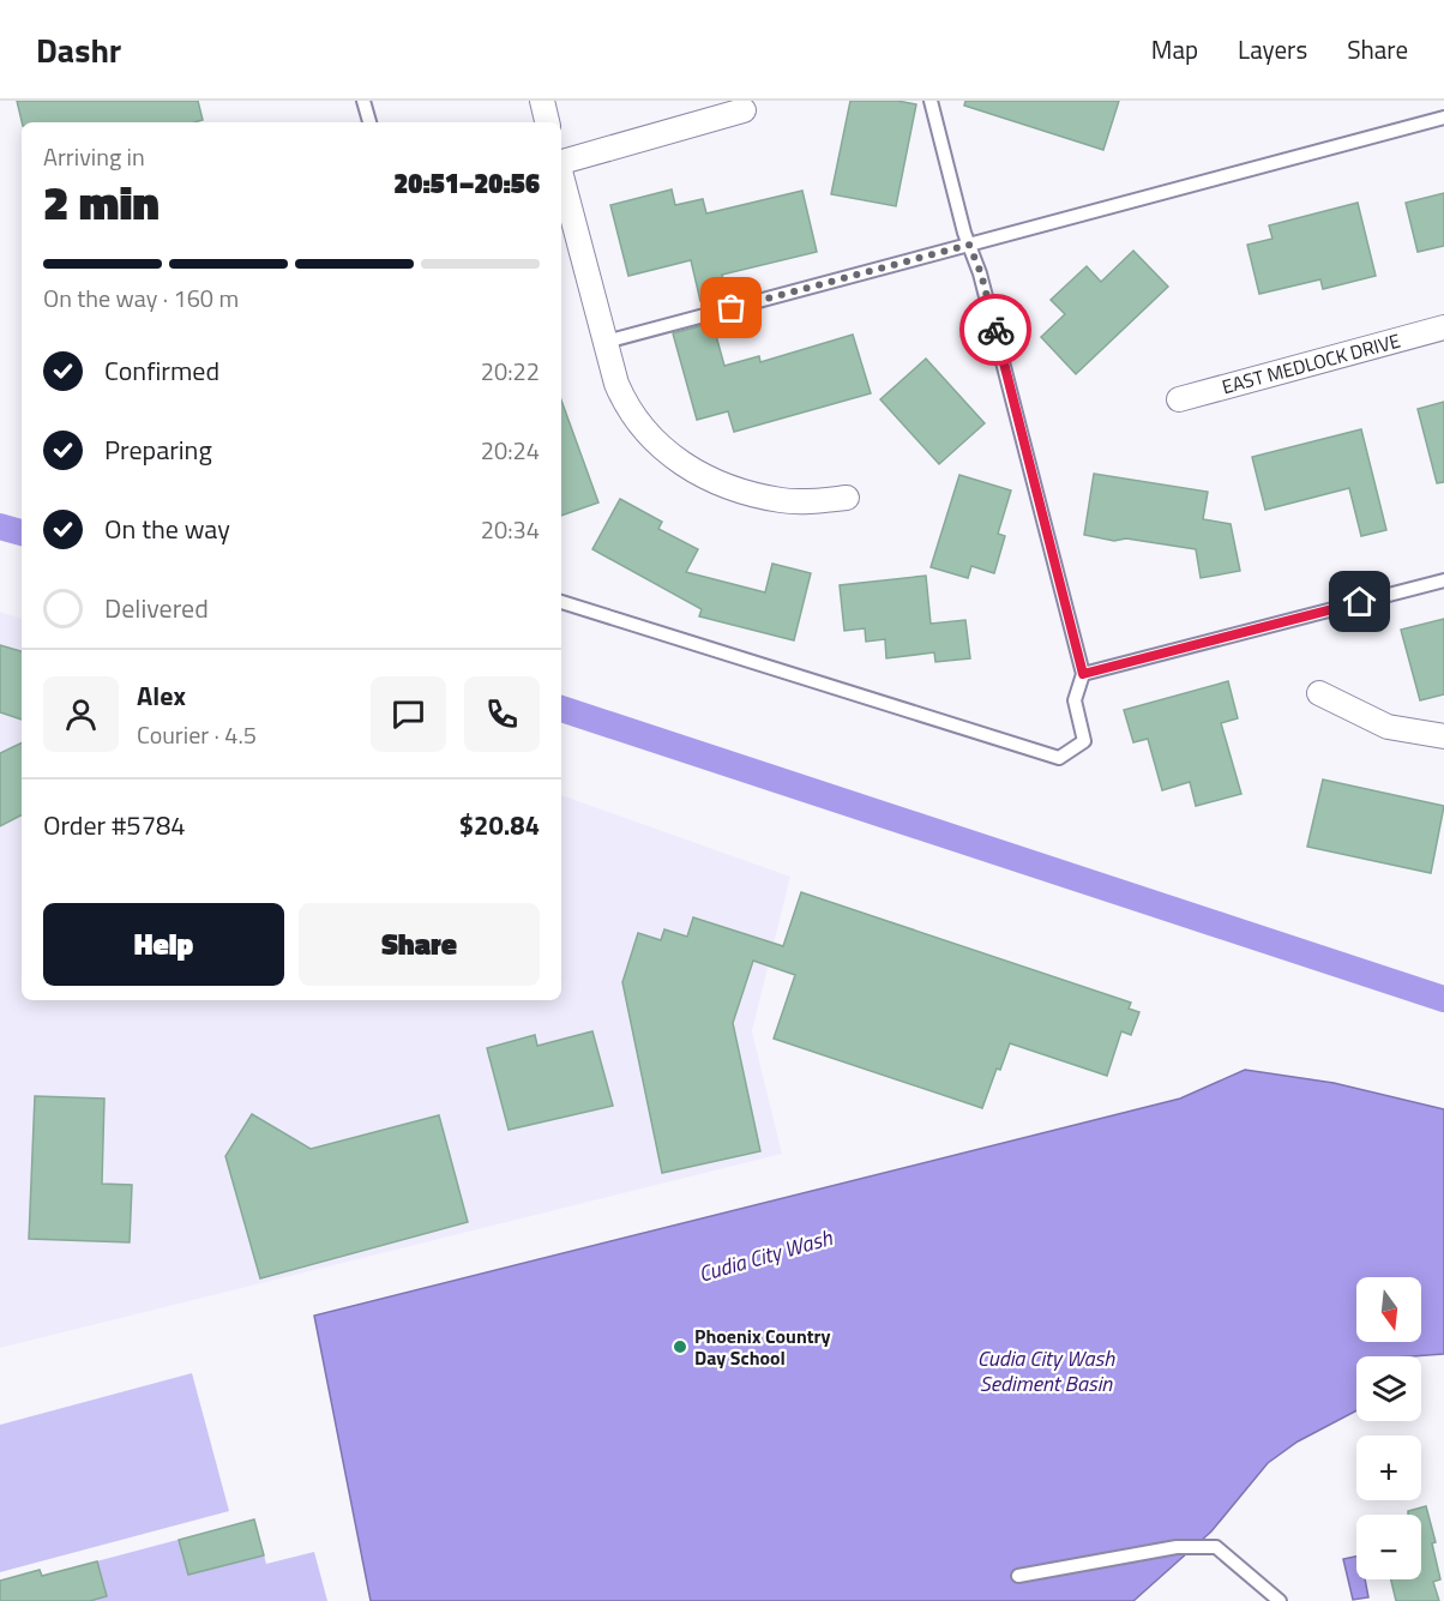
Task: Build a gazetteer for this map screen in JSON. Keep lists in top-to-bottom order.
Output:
{
  "streets": {
    "street": ["EAST MEDLOCK DRIVE"]
  },
  "water": ["Cudia City Wash", "Cudia City Wash Sediment Basin"],
  "places": ["Phoenix Country Day School"],
  "north": "bottom",
  "page": {
    "header": "Dashr",
    "nav": ["Map", "Layers", "Share"],
    "heading": ["2 min", "Arriving in", "20:51–20:56"],
    "panel": [
      "Alex",
      "Courier · 4.5",
      "Order #5784",
      "$20.84"
    ],
    "bar": "On the way · 160 m",
    "list": [
      ["Confirmed", "20:22"],
      ["Preparing", "20:24"],
      ["On the way", "20:34"],
      "Delivered"
    ],
    "buttons": ["Help", "Share"],
    "map_buttons": ["+", "−"]
  }
}
